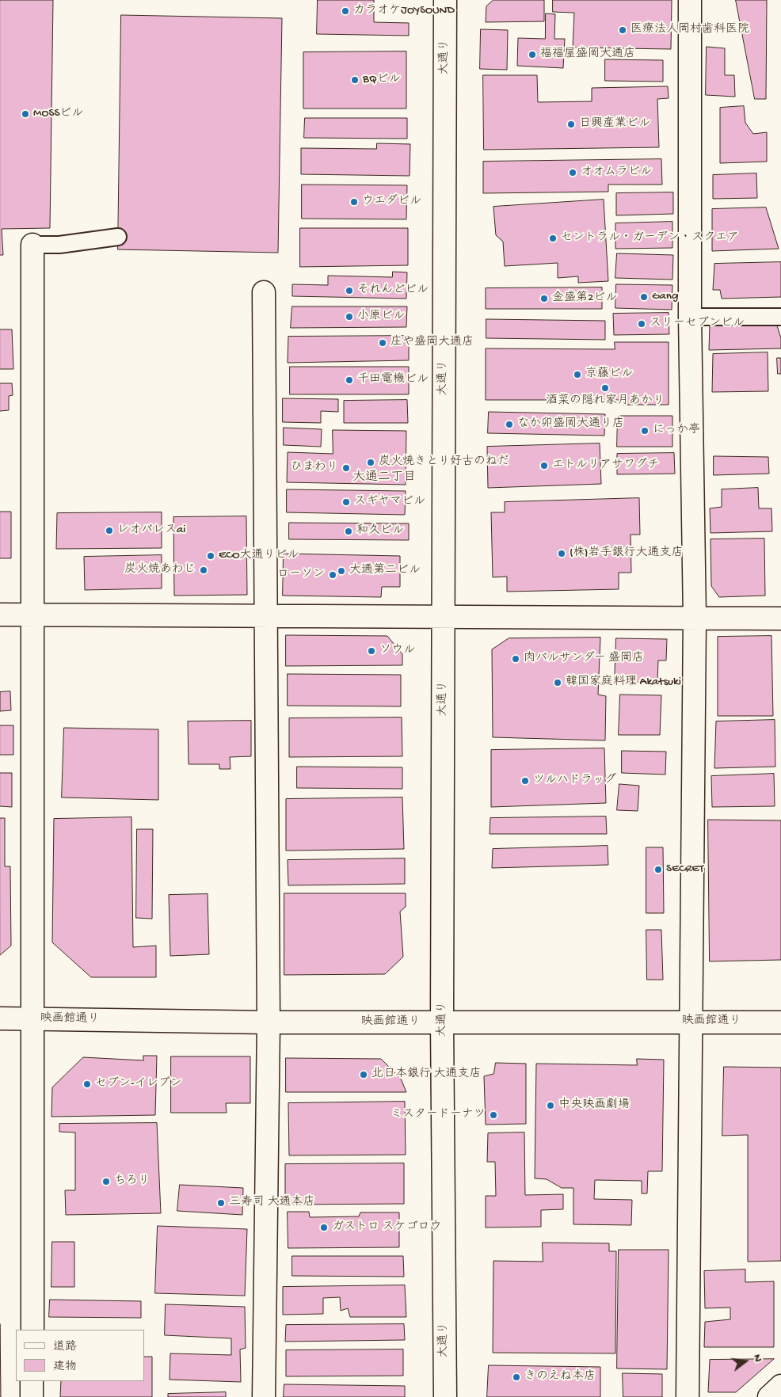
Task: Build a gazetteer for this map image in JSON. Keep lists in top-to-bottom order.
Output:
{
  "streets": {
    "street": ["大通り", "映画館通り"]
  },
  "crossings": [
    ["大通り", "映画館通り"]
  ],
  "districts": ["大通二丁目"],
  "places": [
    "カラオケJOYSOUND",
    "医療法人岡村歯科医院",
    "福福屋盛岡大通店",
    "BQビル",
    "MOSSビル",
    "日興産業ビル",
    "オオムラビル",
    "ウエダビル",
    "セントラル・ガーデン・スクエア",
    "それんどビル",
    "Gang",
    "金盛第2ビル",
    "小原ビル",
    "スリーセブンビル",
    "庄や盛岡大通店",
    "京藤ビル",
    "千田電機ビル",
    "酒菜の隠れ家月あかり",
    "なか卯盛岡大通り店",
    "にっか亭",
    "炭火焼きとり好古のねだ",
    "エトルリアサワグチ",
    "ひまわり",
    "スギヤマビル",
    "レオパレスai",
    "和久ビル",
    "(株)岩手銀行大通支店",
    "ECO大通りビル",
    "炭火焼あわじ",
    "大通第二ビル",
    "ローソン",
    "ソウル",
    "肉バルサンダー 盛岡店",
    "韓国家庭料理 Akatsuki",
    "ツルハドラッグ",
    "SECRET",
    "北日本銀行 大通支店",
    "セブン-イレブン",
    "中央映画劇場",
    "ミスタードーナツ",
    "ちろり",
    "三寿司 大通本店",
    "ガストロ スケゴロウ",
    "きのえね本店"
  ],
  "legend": ["道路", "建物"],
  "north": "right"
}
